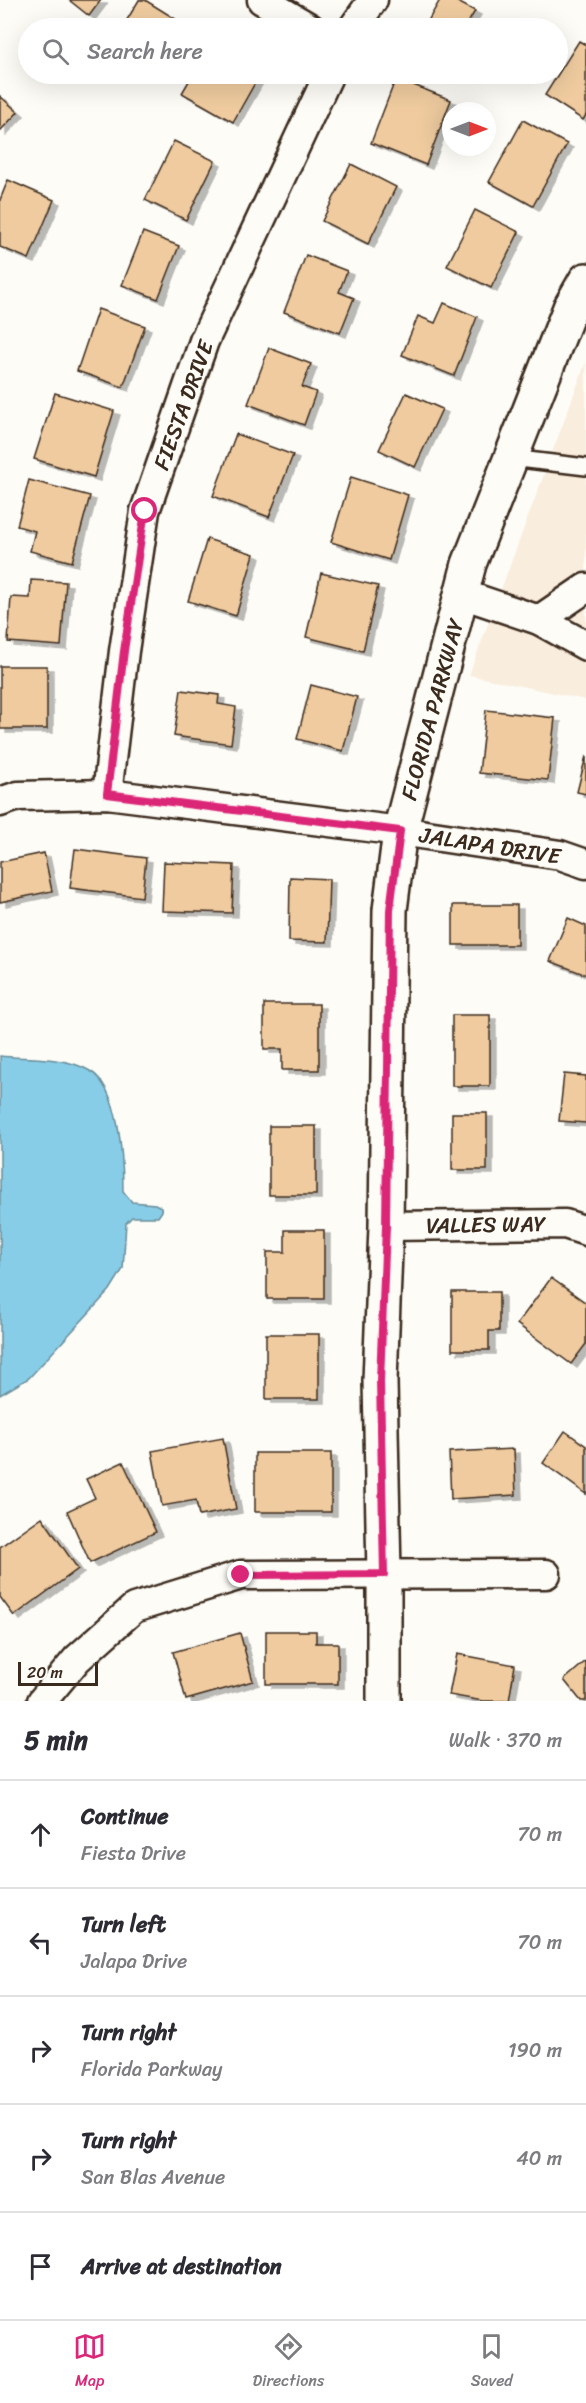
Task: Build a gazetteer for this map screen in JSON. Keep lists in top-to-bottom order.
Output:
{
  "streets": {
    "street": [
      "FIESTA DRIVE",
      "FLORIDA PARKWAY",
      "JALAPA DRIVE",
      "VALLES WAY"
    ]
  },
  "crossings": [
    ["FIESTA DRIVE", "JALAPA DRIVE"],
    ["FLORIDA PARKWAY", "JALAPA DRIVE"],
    ["FLORIDA PARKWAY", "VALLES WAY"]
  ],
  "scale_bar": "20 m",
  "north": "right",
  "page": {
    "search": "Search here",
    "scale": "20 m",
    "heading": ["5 min", "Walk · 370 m"],
    "list": [
      ["Continue", "Fiesta Drive", "70 m"],
      ["Turn left", "Jalapa Drive", "70 m"],
      ["Turn right", "Florida Parkway", "190 m"],
      ["Turn right", "San Blas Avenue", "40 m"],
      "Arrive at destination"
    ],
    "nav": ["Map", "Directions", "Saved"]
  }
}
